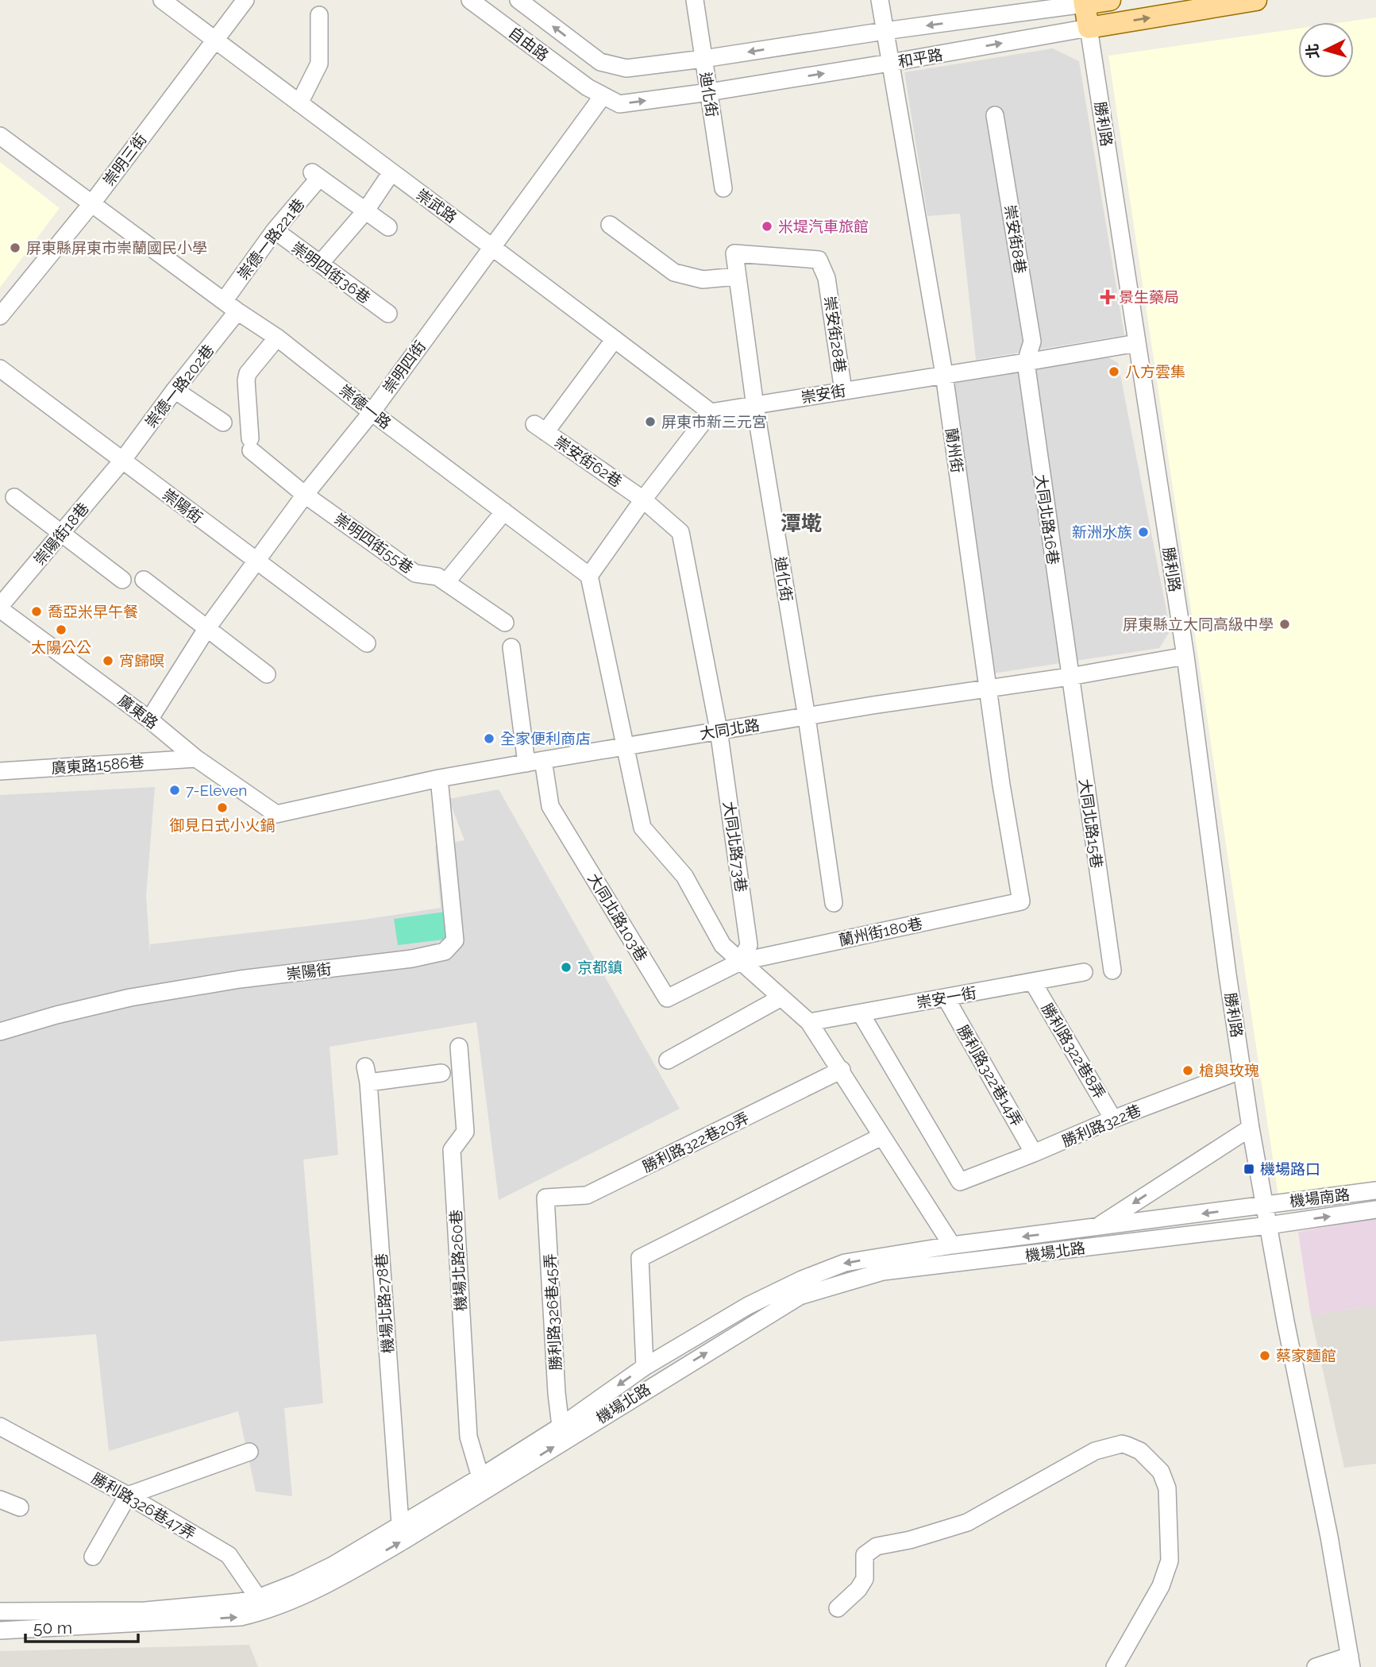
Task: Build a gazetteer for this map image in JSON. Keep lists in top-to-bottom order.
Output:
{
  "streets": {
    "main road": ["和平路", "勝利路"],
    "street": [
      "自由路",
      "迪化街",
      "崇明三街",
      "崇武路",
      "崇德一路221巷",
      "崇安街8巷",
      "崇明四街36巷",
      "崇安街28巷",
      "崇明四街",
      "崇德一路202巷",
      "崇安街",
      "崇德一路",
      "蘭州街",
      "崇安街62巷",
      "崇陽街",
      "大同北路16巷",
      "崇陽街18巷",
      "崇明四街55巷",
      "廣東路",
      "大同北路",
      "廣東路1586巷",
      "大同北路15巷",
      "大同北路73巷",
      "大同北路103巷",
      "蘭州街180巷",
      "崇安一街",
      "勝利路322巷8弄",
      "勝利路322巷14弄",
      "勝利路322巷",
      "勝利路322巷20弄",
      "機場南路",
      "機場北路",
      "機場北路260巷",
      "機場北路278巷",
      "勝利路326巷45弄",
      "勝利路326巷47弄"
    ]
  },
  "crossings": [
    ["自由路", "和平路"],
    ["自由路", "崇明四街"],
    ["和平路", "迪化街"],
    ["和平路", "勝利路"],
    ["和平路", "崇明四街"],
    ["和平路", "蘭州街"],
    ["迪化街", "崇安街28巷"],
    ["迪化街", "崇安街"],
    ["迪化街", "大同北路"],
    ["勝利路", "崇安街"],
    ["勝利路", "大同北路"],
    ["勝利路", "勝利路322巷"],
    ["勝利路", "機場南路"],
    ["勝利路", "機場北路"],
    ["崇明三街", "崇武路"],
    ["崇明三街", "崇德一路"],
    ["崇武路", "崇明四街"],
    ["崇武路", "崇安街"],
    ["崇武路", "崇安街62巷"],
    ["崇德一路221巷", "崇明四街36巷"],
    ["崇德一路221巷", "崇德一路202巷"],
    ["崇德一路221巷", "崇德一路"],
    ["崇安街8巷", "崇安街"],
    ["崇安街8巷", "大同北路16巷"],
    ["崇安街28巷", "崇安街"],
    ["崇明四街", "崇德一路"],
    ["崇明四街", "崇陽街"],
    ["崇明四街", "崇明四街55巷"],
    ["崇明四街", "廣東路"],
    ["崇德一路202巷", "崇德一路"],
    ["崇德一路202巷", "崇陽街"],
    ["崇德一路202巷", "崇陽街18巷"],
    ["崇安街", "蘭州街"],
    ["崇安街", "大同北路16巷"],
    ["崇德一路", "崇明四街55巷"],
    ["蘭州街", "大同北路"],
    ["蘭州街", "蘭州街180巷"],
    ["崇安街62巷", "大同北路73巷"],
    ["崇陽街", "崇陽街18巷"],
    ["崇陽街", "大同北路"],
    ["大同北路16巷", "大同北路"],
    ["大同北路16巷", "大同北路15巷"],
    ["崇陽街18巷", "廣東路"],
    ["廣東路", "大同北路"],
    ["廣東路", "廣東路1586巷"],
    ["大同北路", "大同北路15巷"],
    ["大同北路", "大同北路73巷"],
    ["大同北路", "大同北路103巷"],
    ["大同北路73巷", "大同北路103巷"],
    ["大同北路73巷", "蘭州街180巷"],
    ["大同北路103巷", "蘭州街180巷"],
    ["崇安一街", "勝利路322巷8弄"],
    ["崇安一街", "勝利路322巷14弄"],
    ["崇安一街", "勝利路322巷"],
    ["勝利路322巷8弄", "勝利路322巷"],
    ["勝利路322巷14弄", "勝利路322巷"],
    ["勝利路322巷20弄", "勝利路326巷45弄"],
    ["機場南路", "機場北路"],
    ["機場北路", "機場北路260巷"],
    ["機場北路", "機場北路278巷"],
    ["機場北路", "勝利路326巷45弄"],
    ["機場北路", "勝利路326巷47弄"]
  ],
  "districts": ["潭墘"],
  "places": {
    "other": [
      "米堤汽車旅館",
      "屏東縣屏東市崇蘭國民小學",
      "八方雲集",
      "屏東市新三元宮",
      "新洲水族",
      "喬亞米早午餐",
      "屏東縣立大同高級中學",
      "太陽公公",
      "宵歸暝",
      "全家便利商店",
      "7-Eleven",
      "御見日式小火鍋",
      "京都鎮",
      "槍與玫瑰",
      "蔡家麵館"
    ],
    "health": ["景生藥局"],
    "transit": ["機場路口"]
  },
  "scale_bar": "50 m",
  "north": "left"
}
